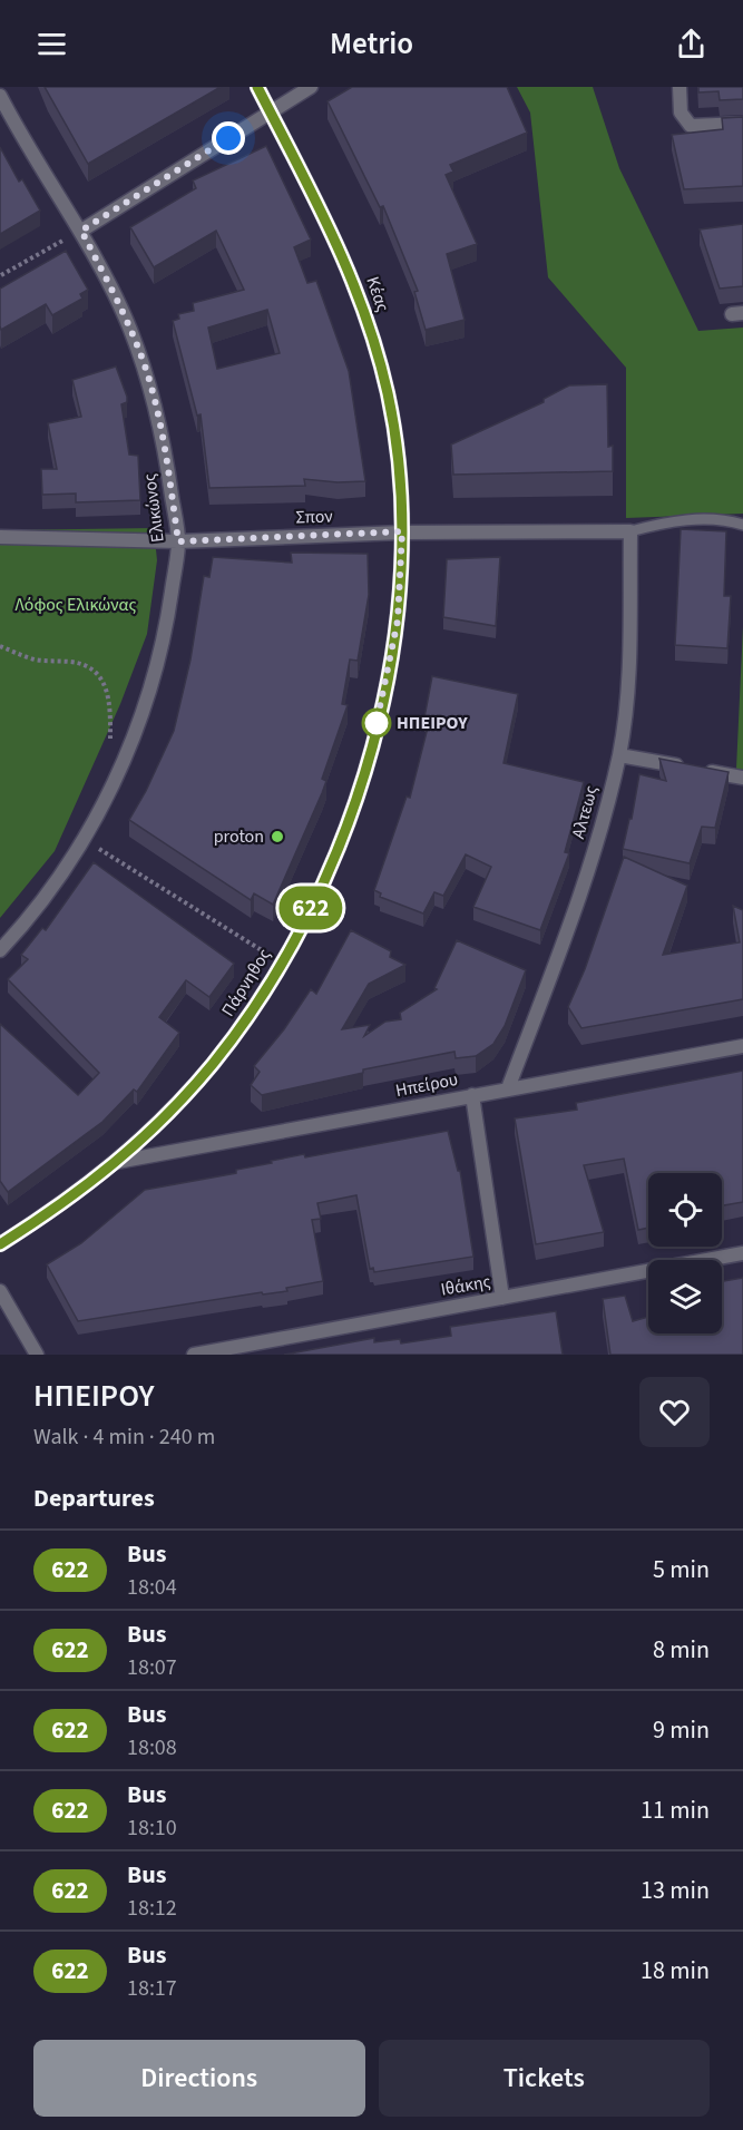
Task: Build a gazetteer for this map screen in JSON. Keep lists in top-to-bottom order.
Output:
{
  "streets": {
    "street": [
      "Κέας",
      "Ελικώνος",
      "Σπον",
      "Αλτεως",
      "Πάρνηθος",
      "Ηπείρου",
      "Ιθάκης"
    ]
  },
  "crossings": [
    ["Κέας", "Σπον"],
    ["Κέας", "Πάρνηθος"],
    ["Ελικώνος", "Σπον"],
    ["Σπον", "Αλτεως"],
    ["Σπον", "Πάρνηθος"],
    ["Αλτεως", "Ηπείρου"],
    ["Πάρνηθος", "Ηπείρου"]
  ],
  "parks": ["Λόφος Ελικώνας"],
  "places": ["ΗΠΕΙΡΟΥ", "proton"],
  "lines": ["bus line 622"],
  "page": {
    "header": "Metrio",
    "on_map": "622",
    "heading": [
      ["ΗΠΕΙΡΟΥ", "Walk · 4 min · 240 m"],
      "Departures"
    ],
    "list": [
      {
        "mark": "622",
        "name": "Bus",
        "note": "18:04",
        "value": "5 min"
      },
      {
        "mark": "622",
        "name": "Bus",
        "note": "18:07",
        "value": "8 min"
      },
      {
        "mark": "622",
        "name": "Bus",
        "note": "18:08",
        "value": "9 min"
      },
      {
        "mark": "622",
        "name": "Bus",
        "note": "18:10",
        "value": "11 min"
      },
      {
        "mark": "622",
        "name": "Bus",
        "note": "18:12",
        "value": "13 min"
      },
      {
        "mark": "622",
        "name": "Bus",
        "note": "18:17",
        "value": "18 min"
      }
    ],
    "buttons": ["Directions", "Tickets"]
  }
}
